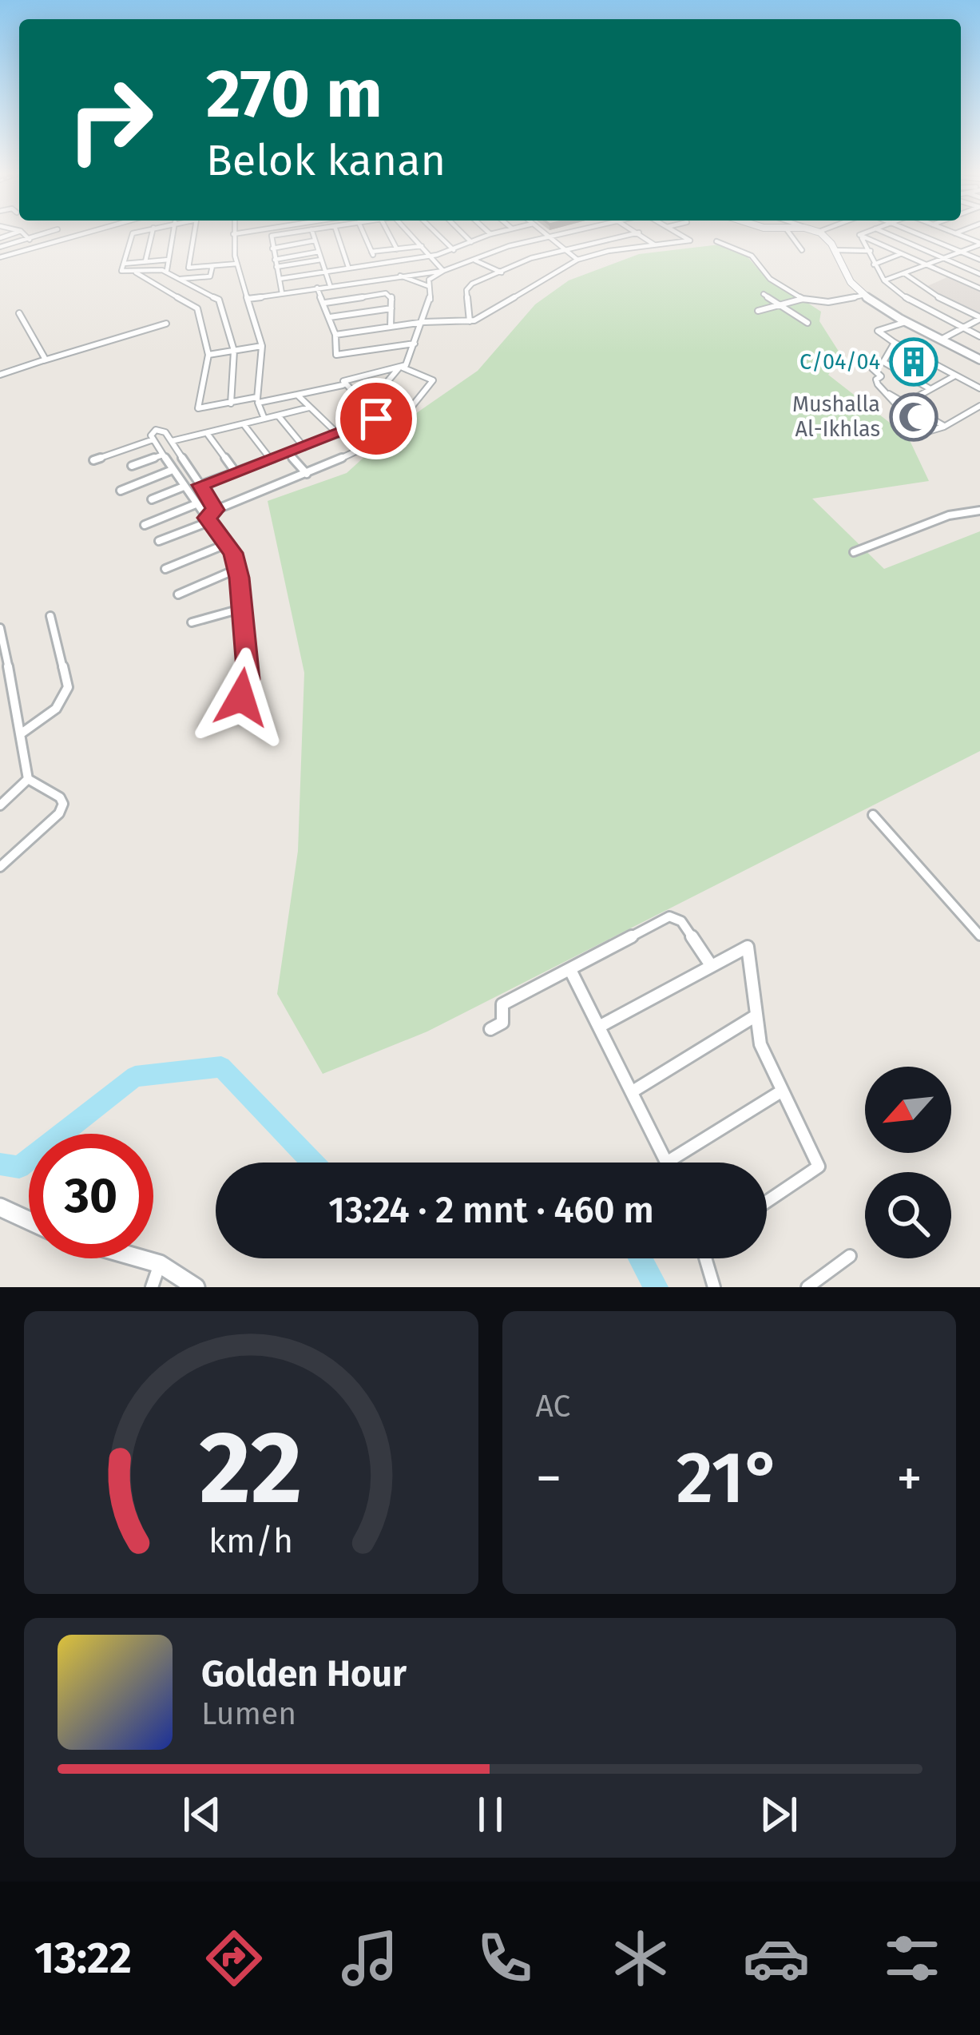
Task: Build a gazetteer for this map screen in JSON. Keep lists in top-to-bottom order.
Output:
{
  "places": {
    "building": ["C/04/04"],
    "mosque": ["Mushalla Al-Ikhlas"]
  },
  "north": "bottom left",
  "page": {
    "turn": ["270 m", "Belok kanan"],
    "limit": "30",
    "trip": "13:24 · 2 mnt · 460 m",
    "tile": "AC",
    "heat": ["−", "21°", "+"],
    "song": ["Golden Hour", "Lumen"],
    "tabs": "13:22",
    "gauge": ["22", "km/h"]
  }
}
